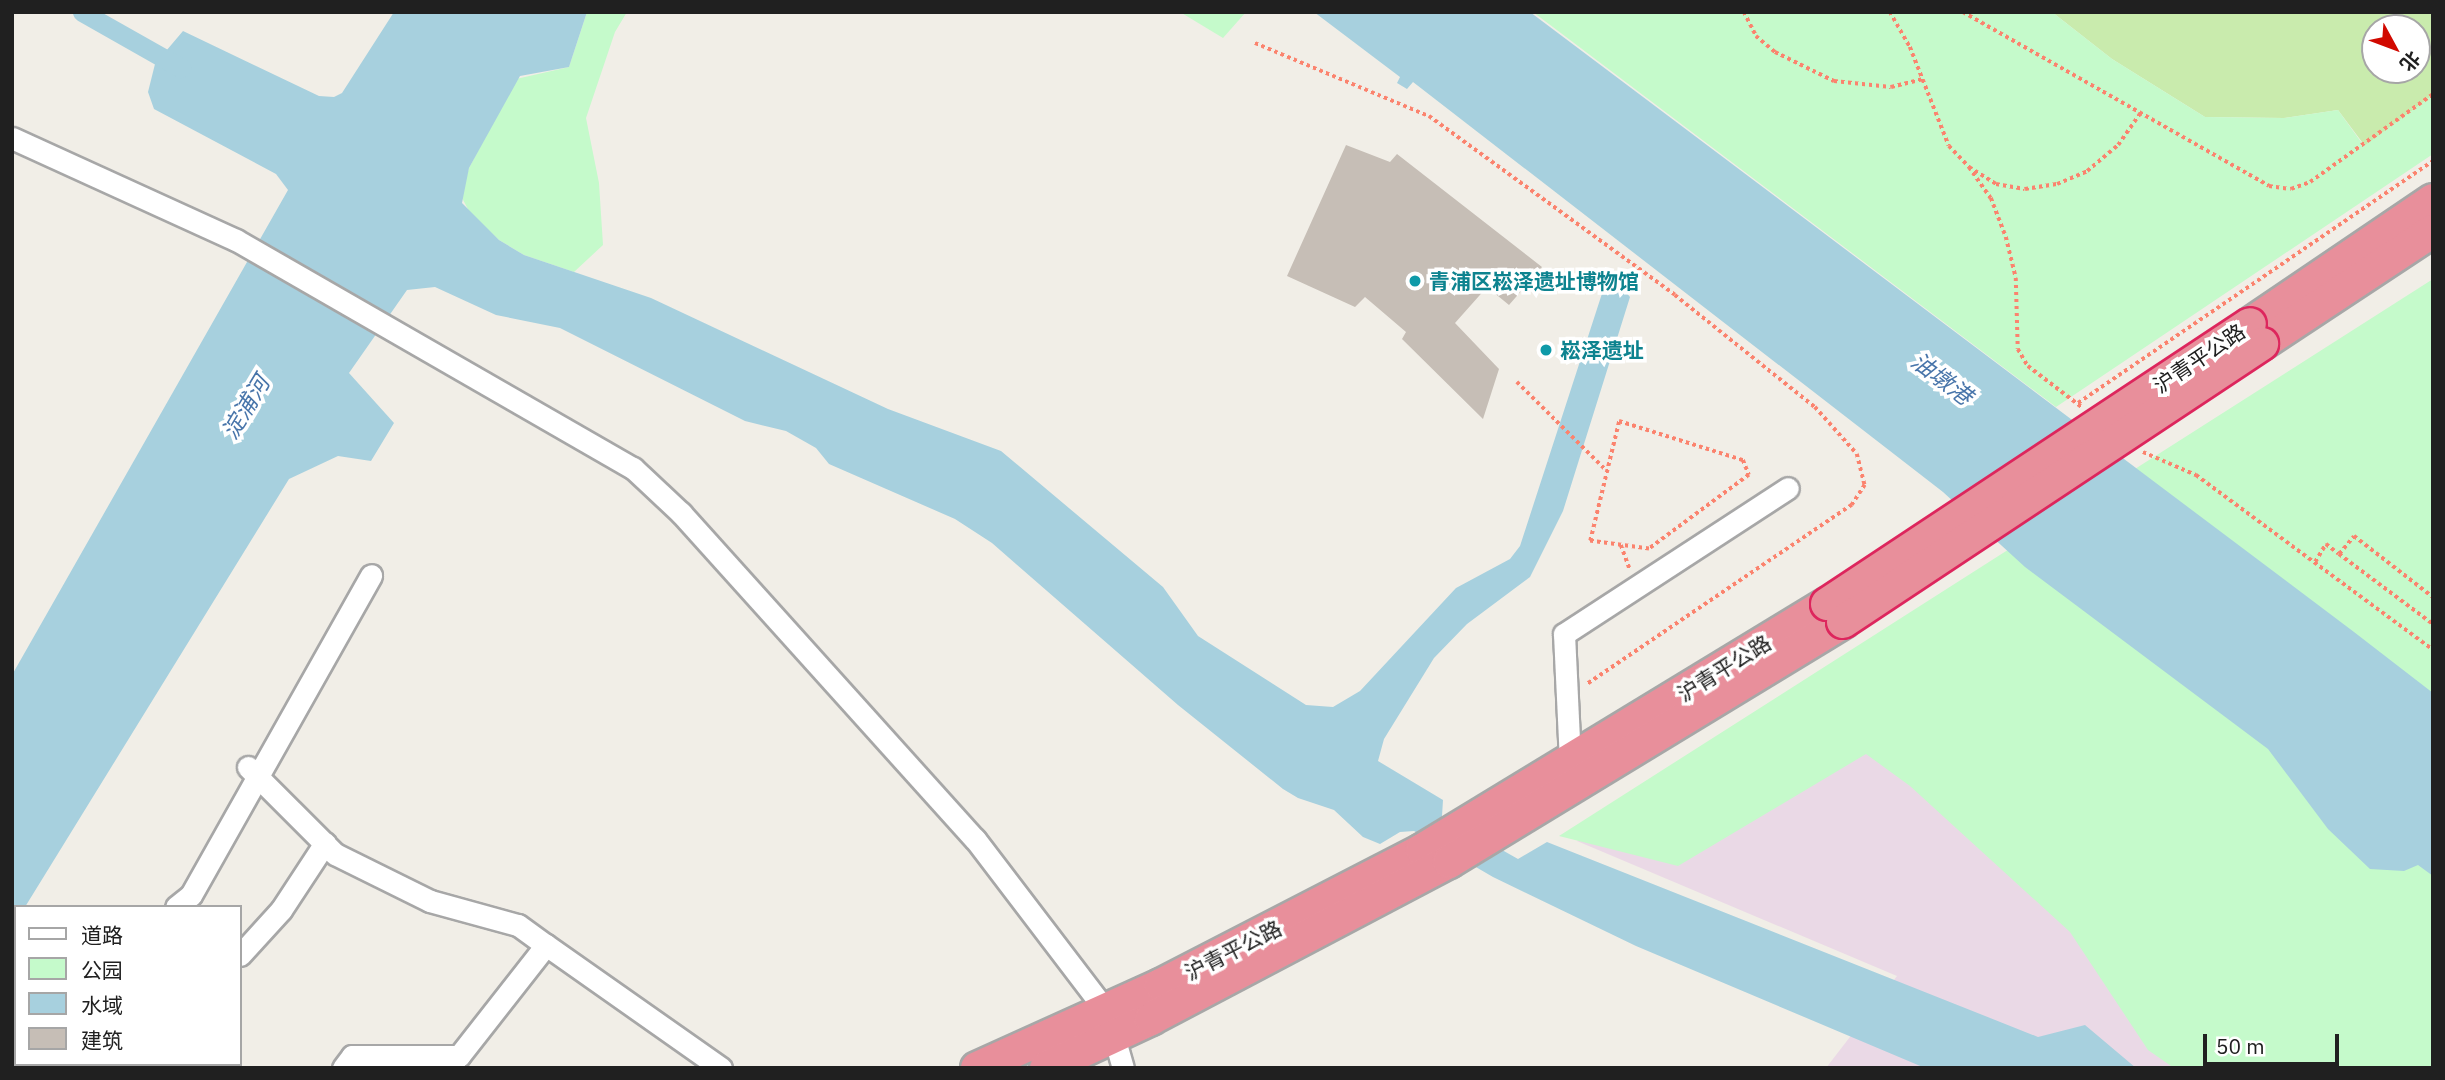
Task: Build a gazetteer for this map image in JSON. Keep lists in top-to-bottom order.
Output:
{
  "streets": {
    "highway": ["沪青平公路"]
  },
  "water": ["油墩港", "淀浦河"],
  "places": ["青浦区崧泽遗址博物馆", "崧泽遗址"],
  "legend": [
    "道路",
    "公园",
    "水域",
    "建筑"
  ],
  "scale_bar": "50 m",
  "north": "bottom right"
}
